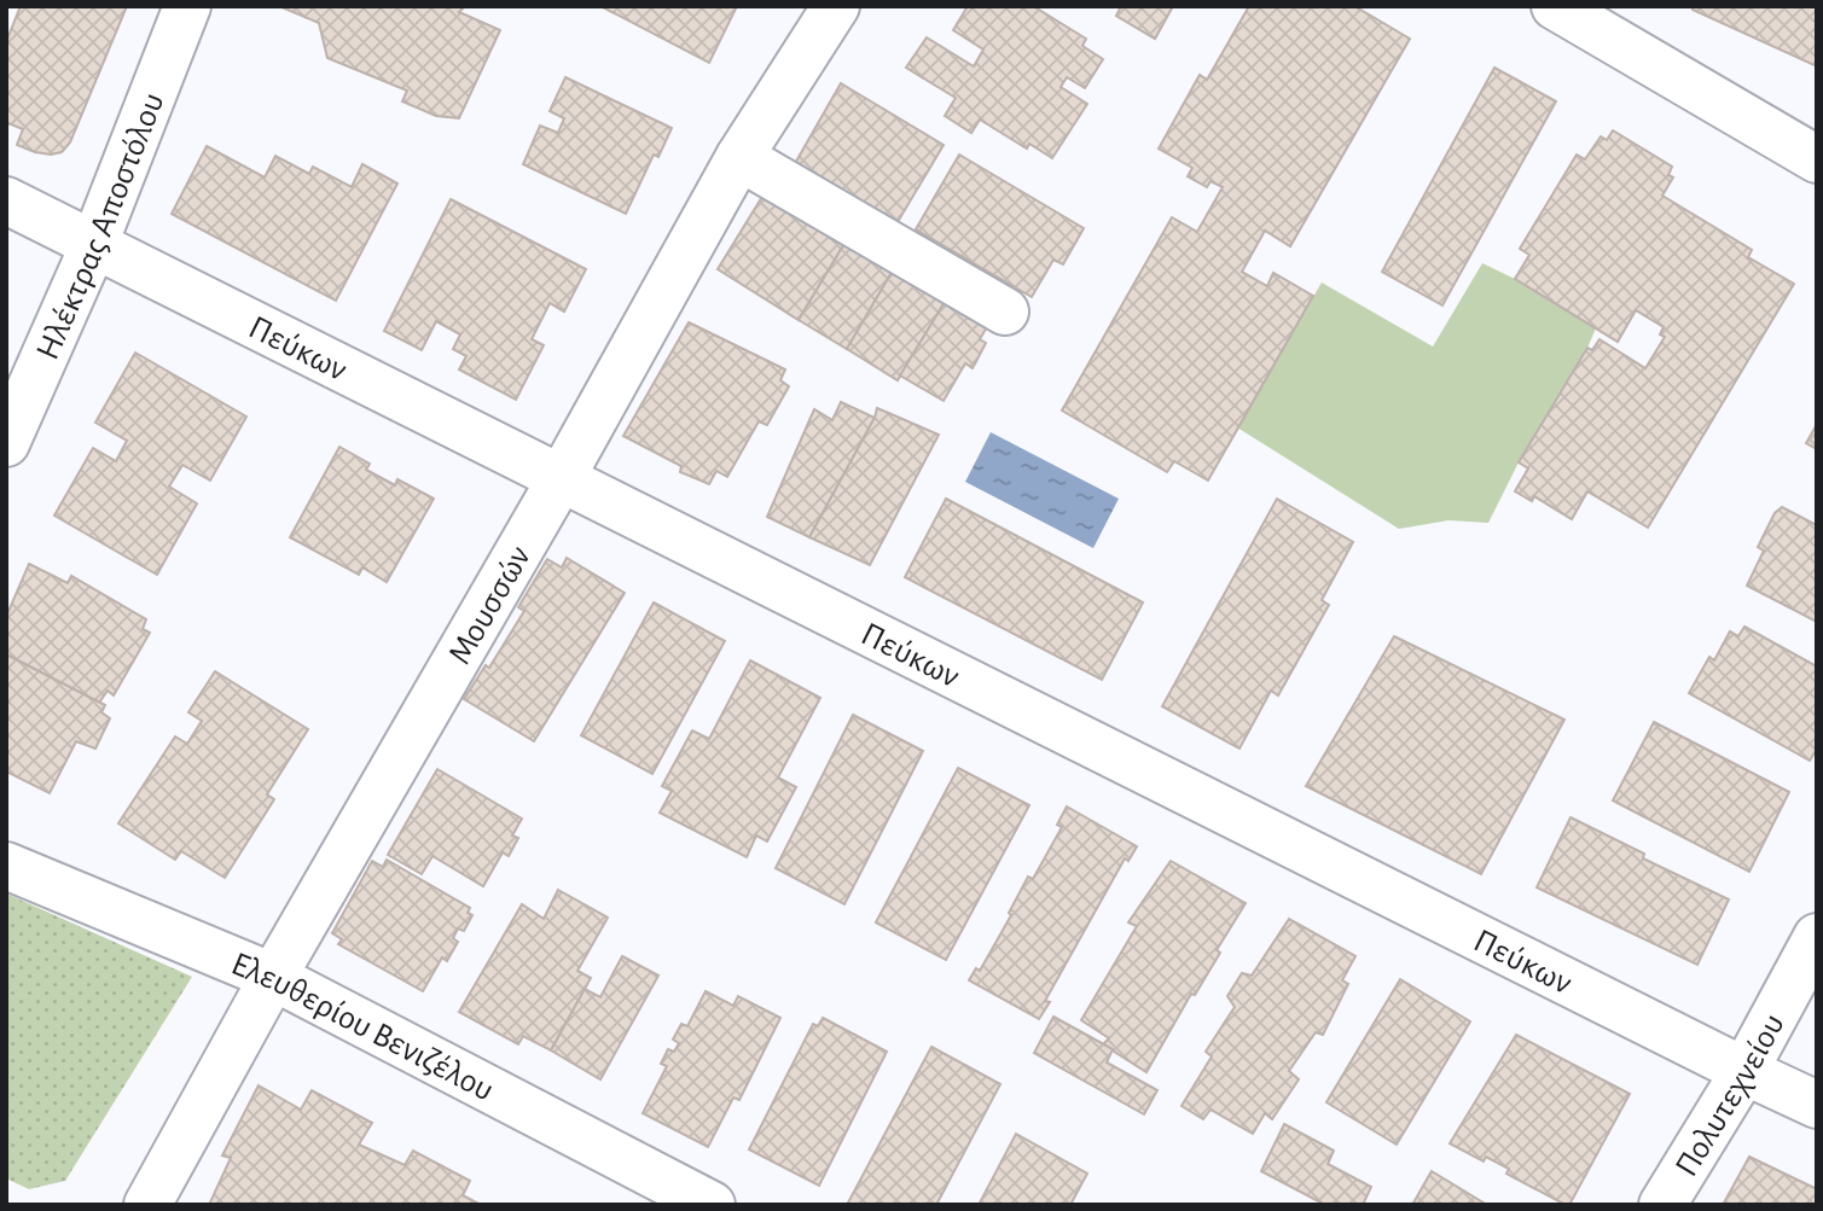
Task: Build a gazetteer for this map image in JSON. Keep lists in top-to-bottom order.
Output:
{
  "streets": {
    "street": [
      "Ηλέκτρας Αποστόλου",
      "Πεύκων",
      "Μουσσών",
      "Ελευθερίου Βενιζέλου",
      "Πολυτεχνείου"
    ]
  },
  "crossings": [
    ["Ηλέκτρας Αποστόλου", "Πεύκων"],
    ["Πεύκων", "Μουσσών"],
    ["Πεύκων", "Πολυτεχνείου"],
    ["Μουσσών", "Ελευθερίου Βενιζέλου"]
  ]
}
